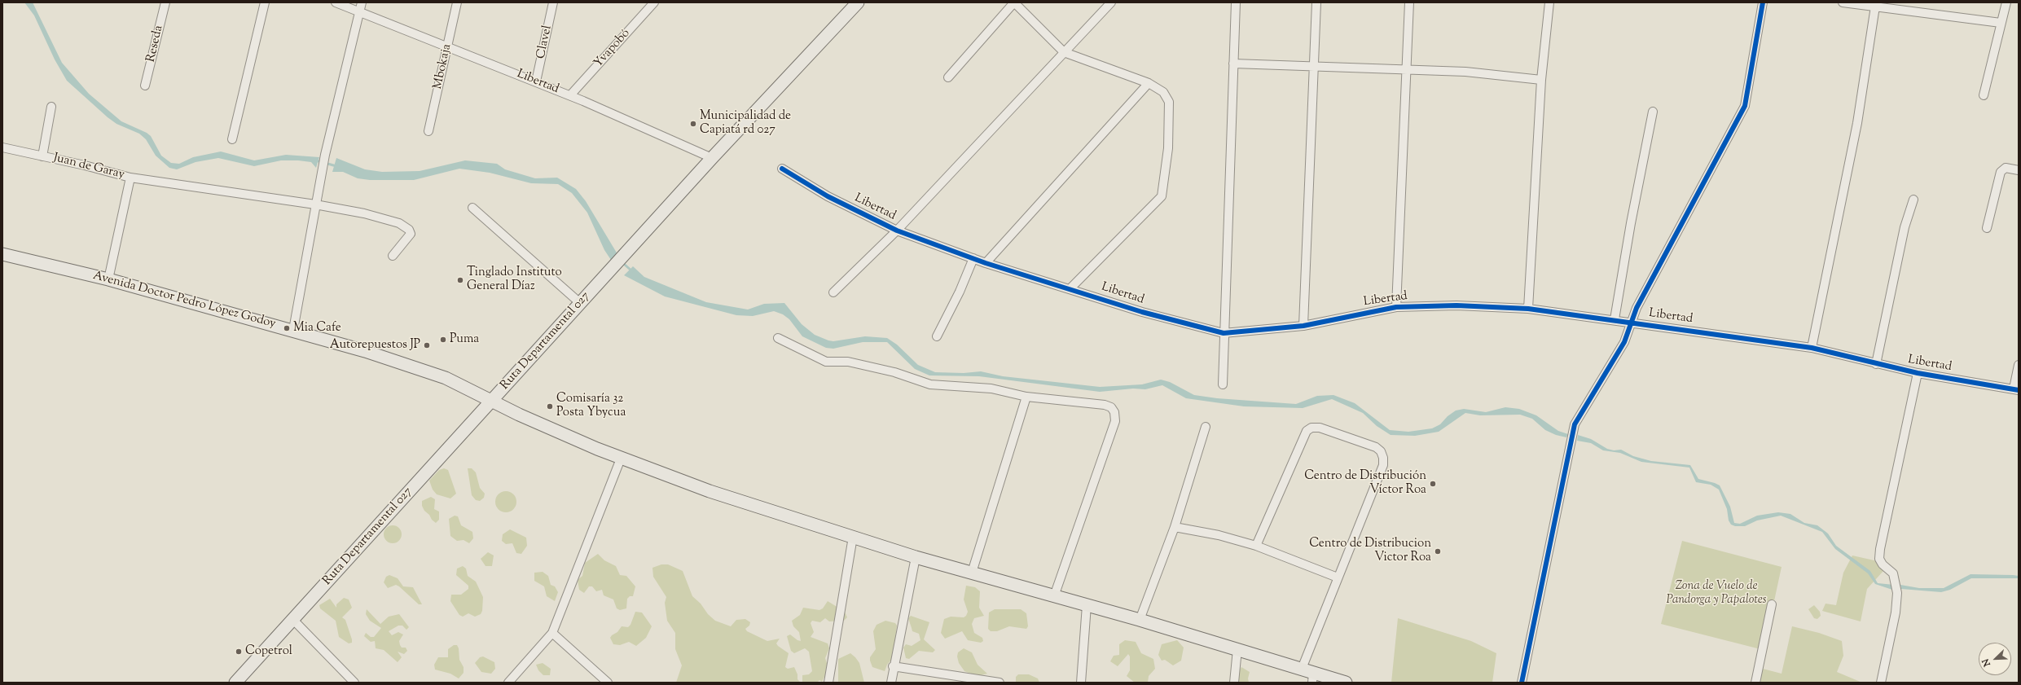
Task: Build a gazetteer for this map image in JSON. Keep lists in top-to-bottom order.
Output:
{
  "streets": {
    "main road": ["Avenida Doctor Pedro López Godoy", "Ruta Departamental 027"],
    "street": [
      "Clavel",
      "Reseda",
      "Yvapobó",
      "Mbokaja",
      "Libertad",
      "Juan de Garay"
    ]
  },
  "crossings": [
    ["Clavel", "Libertad"],
    ["Yvapobó", "Libertad"],
    ["Mbokaja", "Libertad"],
    ["Libertad", "Ruta Departamental 027"],
    ["Juan de Garay", "Avenida Doctor Pedro López Godoy"],
    ["Avenida Doctor Pedro López Godoy", "Ruta Departamental 027"]
  ],
  "parks": ["Zona de Vuelo de Pandorga y Papalotes"],
  "places": [
    "Municipalidad de Capiatá rd 027",
    "Tinglado Instituto General Díaz",
    "Mia Cafe",
    "Puma",
    "Autorepuestos JP",
    "Comisaría 32 Posta Ybycua",
    "Centro de Distribución Víctor Roa",
    "Centro de Distribucion Victor Roa",
    "Copetrol"
  ],
  "north": "bottom left"
}
